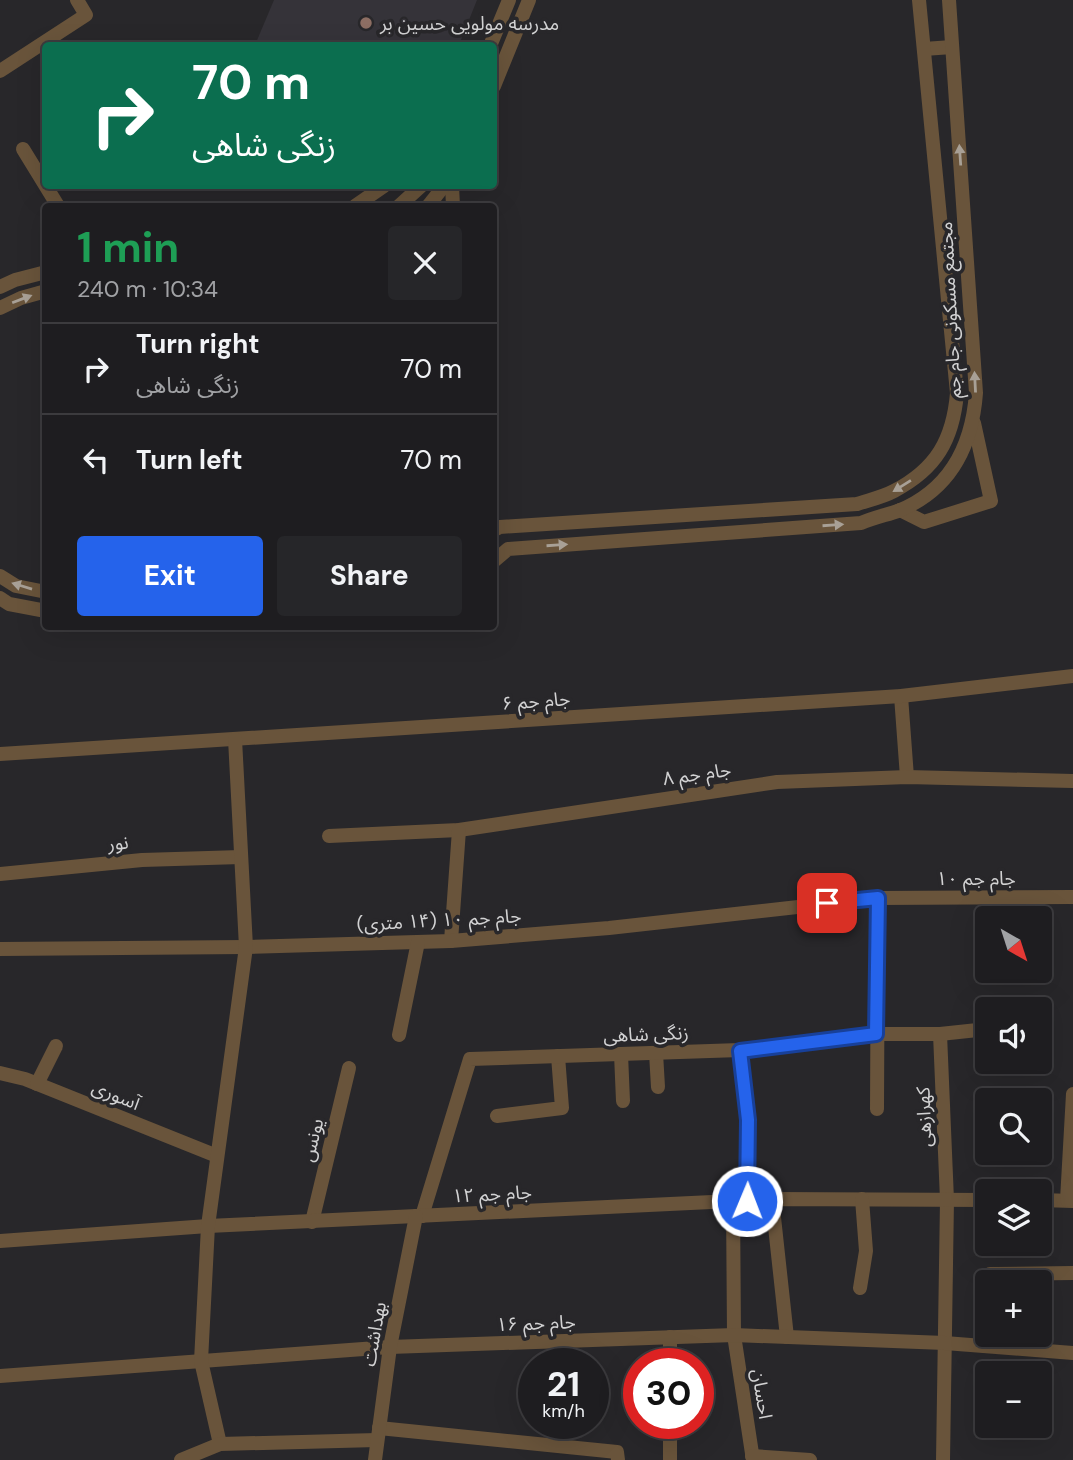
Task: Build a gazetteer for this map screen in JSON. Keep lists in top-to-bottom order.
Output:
{
  "streets": {
    "street": [
      "مجتمع مسکونی جام جم",
      "جام جم ۶",
      "جام جم ۸",
      "نور",
      "جام جم ۱۰",
      "جام جم ۱۰ (۱۴ متری)",
      "زنگی شاهی",
      "آسوری",
      "کهرازهی",
      "یونس",
      "جام جم ۱۲",
      "جام جم ۱۶",
      "بهداشت",
      "احسان"
    ]
  },
  "crossings": [
    ["جام جم ۱۰", "جام جم ۱۰ (۱۴ متری)"],
    ["زنگی شاهی", "کهرازهی"],
    ["زنگی شاهی", "جام جم ۱۲"],
    ["زنگی شاهی", "بهداشت"],
    ["زنگی شاهی", "احسان"],
    ["کهرازهی", "جام جم ۱۲"],
    ["کهرازهی", "جام جم ۱۶"],
    ["یونس", "جام جم ۱۲"],
    ["جام جم ۱۲", "بهداشت"],
    ["جام جم ۱۲", "احسان"],
    ["جام جم ۱۶", "بهداشت"],
    ["جام جم ۱۶", "احسان"]
  ],
  "places": ["مدرسه مولویی حسین بر"],
  "north": "bottom right",
  "page": {
    "turn": ["70 m", "زنگی شاهی"],
    "heading": ["1 min", "240 m · 10:34"],
    "list": [
      {
        "name": "Turn right",
        "note": "زنگی شاهی",
        "value": "70 m"
      },
      {
        "name": "Turn left",
        "value": "70 m"
      }
    ],
    "buttons": ["Exit", "Share"],
    "map_buttons": ["+", "−"],
    "speed": "21 km/h",
    "limit": "30"
  }
}
